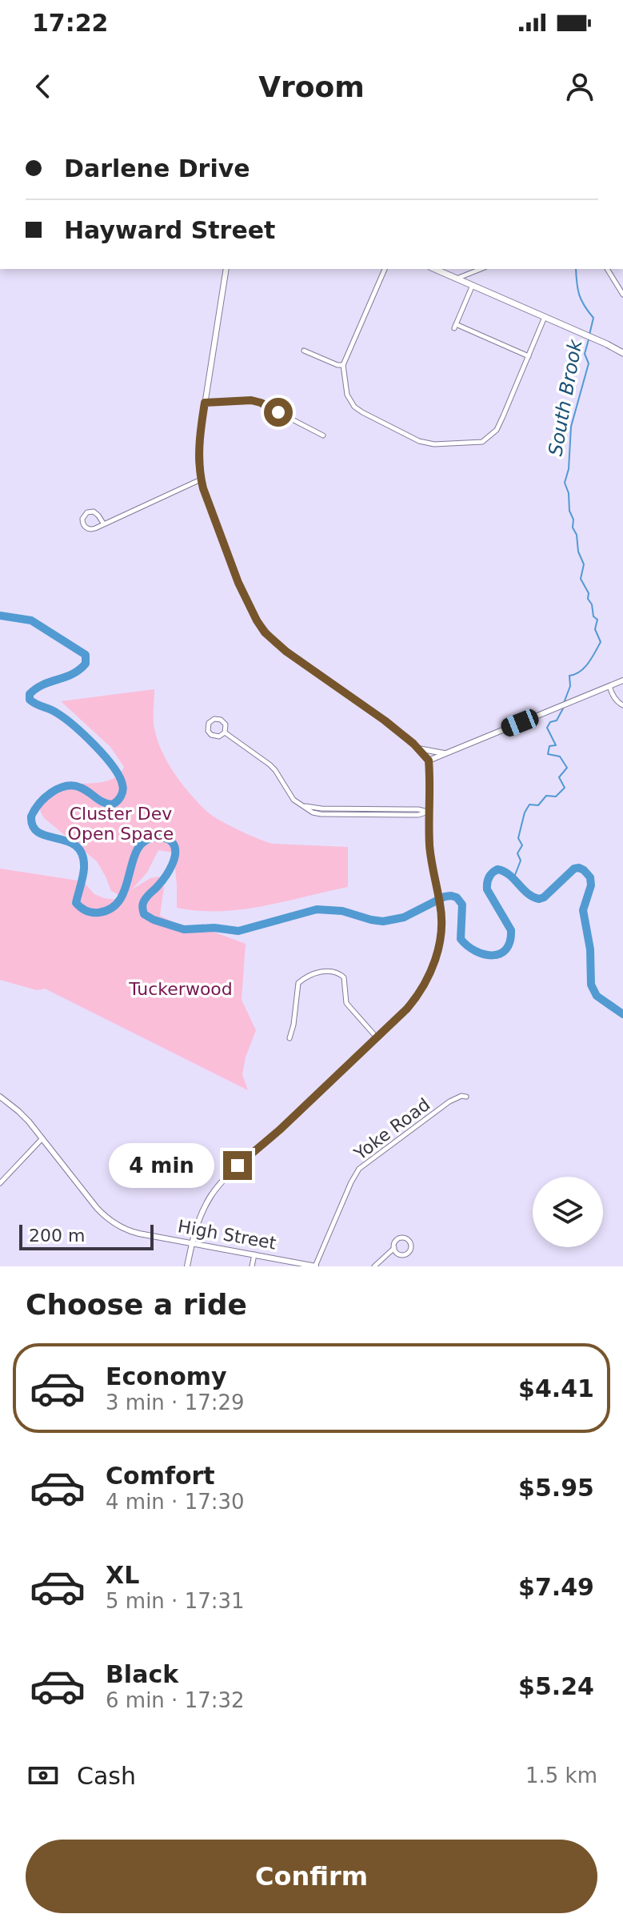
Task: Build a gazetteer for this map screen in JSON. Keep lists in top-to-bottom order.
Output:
{
  "streets": {
    "street": ["Yoke Road", "High Street"]
  },
  "crossings": [
    ["Yoke Road", "High Street"]
  ],
  "water": ["South Brook"],
  "parks": ["Cluster Dev Open Space", "Tuckerwood"],
  "scale_bar": "200 m",
  "page": {
    "status": "17:22",
    "header": "Vroom",
    "banner": ["Darlene Drive", "Hayward Street"],
    "bubble": "4 min",
    "scale": "200 m",
    "heading": "Choose a ride",
    "list": [
      {
        "name": "Economy",
        "note": "3 min · 17:29",
        "value": "$4.41"
      },
      {
        "name": "Comfort",
        "note": "4 min · 17:30",
        "value": "$5.95"
      },
      {
        "name": "XL",
        "note": "5 min · 17:31",
        "value": "$7.49"
      },
      {
        "name": "Black",
        "note": "6 min · 17:32",
        "value": "$5.24"
      }
    ],
    "pay": ["Cash", "1.5 km"],
    "buttons": "Confirm"
  }
}
